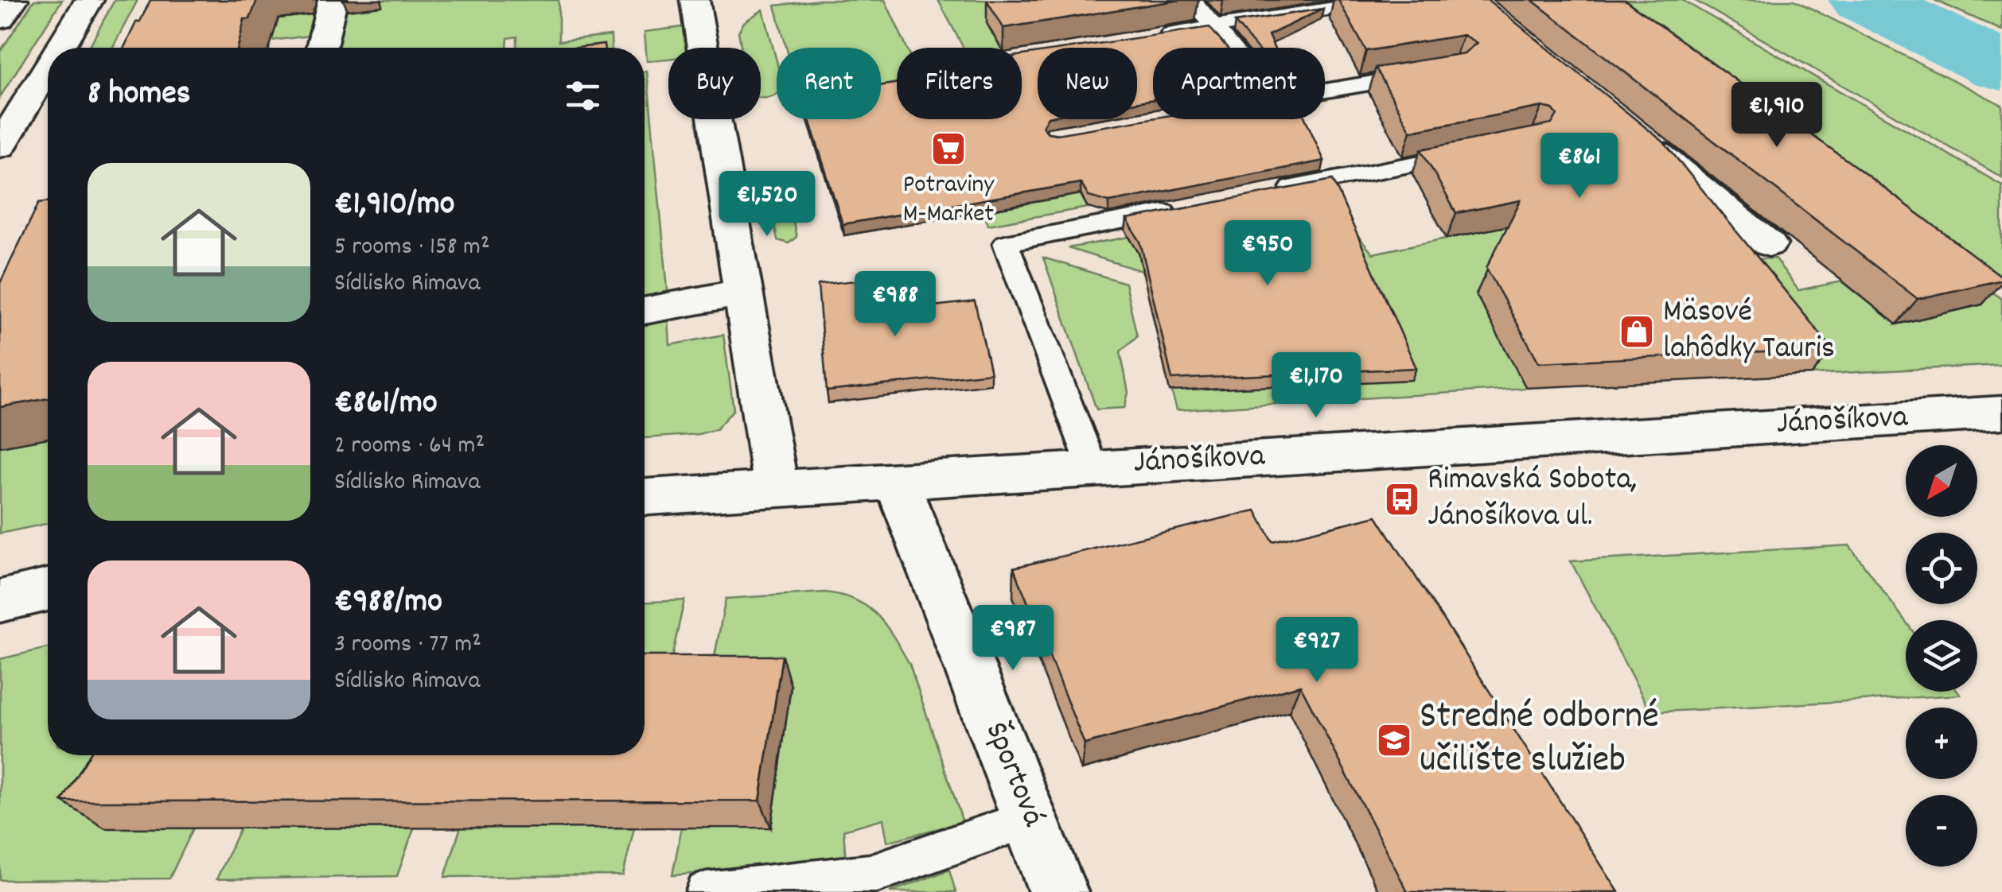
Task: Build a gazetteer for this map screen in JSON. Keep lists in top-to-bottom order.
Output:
{
  "streets": {
    "street": ["Jánošíkova", "Športová"]
  },
  "crossings": [
    ["Jánošíkova", "Športová"]
  ],
  "places": {
    "supermarket": ["Potraviny M-Market"],
    "shop": ["Mäsové lahôdky Tauris"],
    "bus stop": ["Rimavská Sobota, Jánošíkova ul."],
    "school or university": ["Stredné odborné učilište služieb"]
  },
  "north": "bottom left",
  "page": {
    "chip": [
      "Buy",
      "Rent",
      "Filters",
      "New",
      "Apartment"
    ],
    "heading": "8 homes",
    "price": [
      "€1,910",
      "€861",
      "€1,520",
      "€950",
      "€988",
      "€1,170",
      "€987",
      "€927"
    ],
    "list": [
      {
        "name": "€1,910/mo",
        "note": "5 rooms · 158 m² · Sídlisko Rimava"
      },
      {
        "name": "€861/mo",
        "note": "2 rooms · 64 m² · Sídlisko Rimava"
      },
      {
        "name": "€988/mo",
        "note": "3 rooms · 77 m² · Sídlisko Rimava"
      }
    ],
    "map_buttons": ["+", "−"]
  }
}
